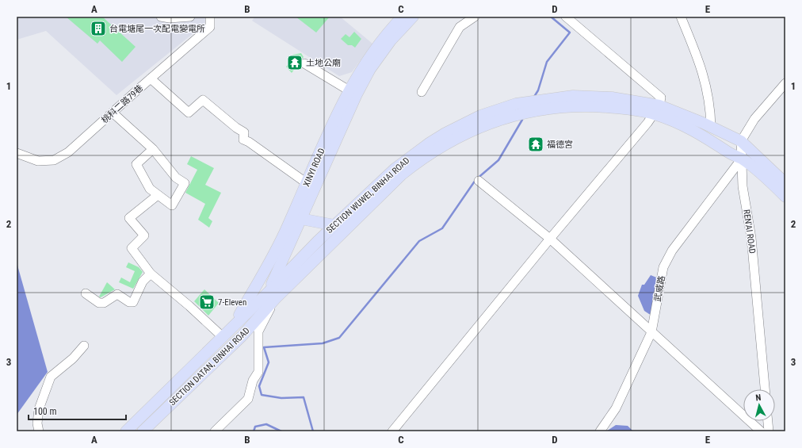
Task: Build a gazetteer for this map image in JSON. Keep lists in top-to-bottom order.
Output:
{
  "streets": {
    "main road": ["XINYI ROAD", "SECTION WUWEI, BINHAI ROAD", "SECTION DATAN, BINHAI ROAD"],
    "street": ["桃科二路79巷", "REN'AI ROAD", "武威路"]
  },
  "crossings": [
    ["XINYI ROAD", "SECTION WUWEI, BINHAI ROAD"],
    ["XINYI ROAD", "SECTION DATAN, BINHAI ROAD"],
    ["SECTION WUWEI, BINHAI ROAD", "REN'AI ROAD"],
    ["SECTION WUWEI, BINHAI ROAD", "武威路"],
    ["SECTION WUWEI, BINHAI ROAD", "SECTION DATAN, BINHAI ROAD"],
    ["REN'AI ROAD", "武威路"]
  ],
  "places": {
    "building": ["台電塘尾一次配電變電所"],
    "temple": ["土地公廟", "福德宮"],
    "supermarket": ["7-Eleven"]
  },
  "scale_bar": "100 m",
  "north": "top",
  "grid": {
    "columns": [
      "A",
      "B",
      "C",
      "D",
      "E"
    ],
    "rows": ["1", "2", "3"]
  }
}
